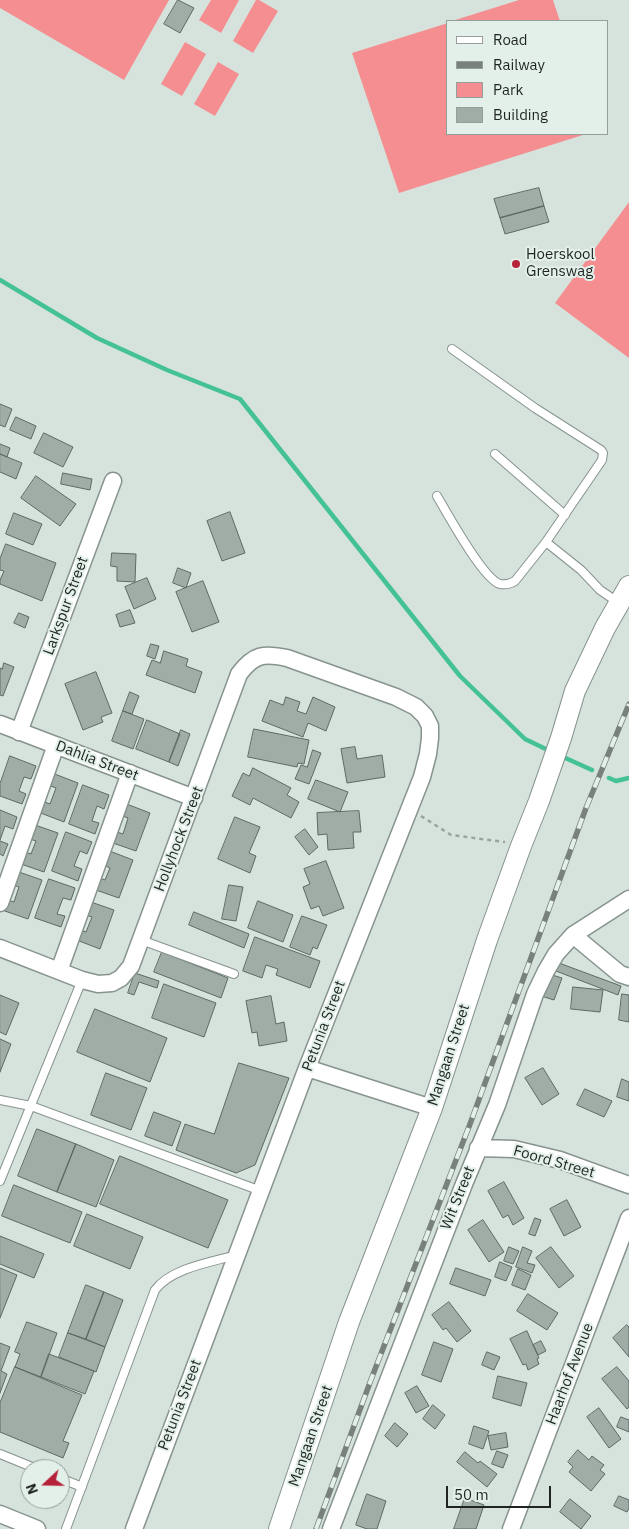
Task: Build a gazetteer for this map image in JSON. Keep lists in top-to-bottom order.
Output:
{
  "streets": {
    "street": [
      "Larkspur Street",
      "Dahlia Street",
      "Hollyhock Street",
      "Petunia Street",
      "Mangaan Street",
      "Foord Street",
      "Wit Street",
      "Haarhof Avenue"
    ]
  },
  "crossings": [
    ["Larkspur Street", "Dahlia Street"],
    ["Dahlia Street", "Hollyhock Street"],
    ["Hollyhock Street", "Petunia Street"],
    ["Foord Street", "Wit Street"]
  ],
  "places": ["Hoerskool Grenswag"],
  "legend": [
    "Road",
    "Railway",
    "Park",
    "Building"
  ],
  "scale_bar": "50 m",
  "north": "left"
}
